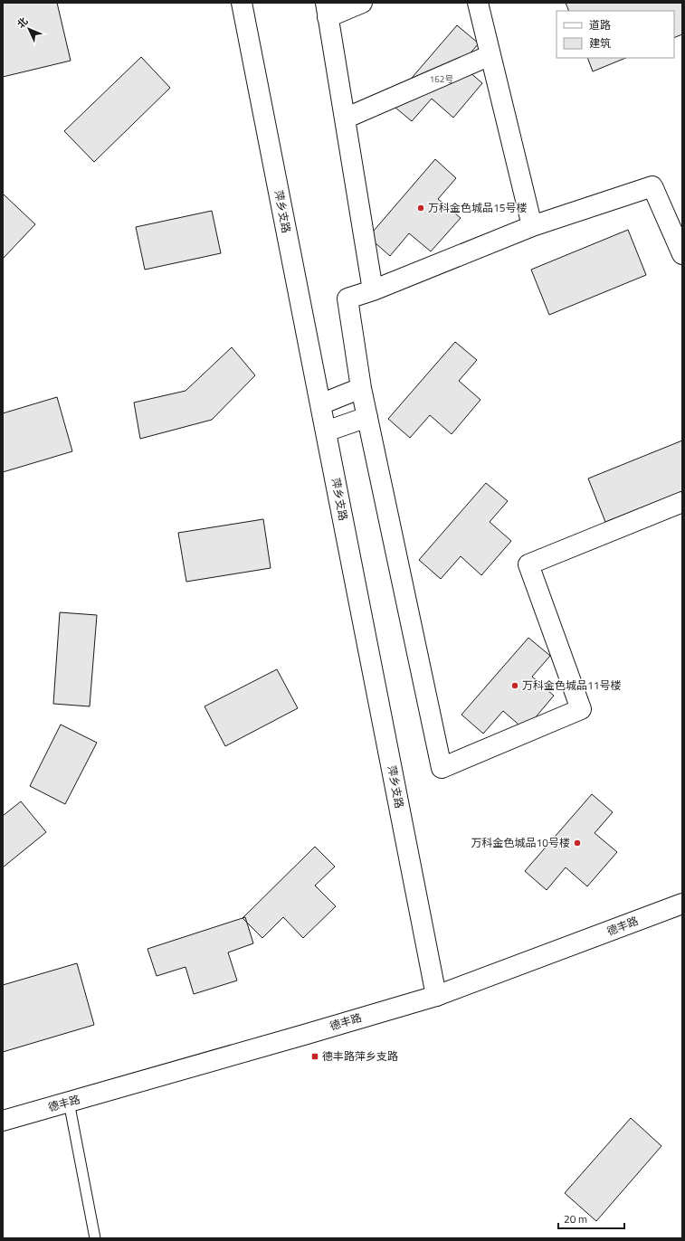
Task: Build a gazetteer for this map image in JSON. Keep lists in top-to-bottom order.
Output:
{
  "streets": {
    "street": ["萍乡支路", "德丰路"]
  },
  "crossings": [
    ["萍乡支路", "德丰路"]
  ],
  "places": {
    "other": ["万科金色城品15号楼", "万科金色城品11号楼", "万科金色城品10号楼"],
    "transit": ["德丰路萍乡支路"]
  },
  "house_numbers": ["162号"],
  "legend": ["道路", "建筑"],
  "scale_bar": "20 m",
  "north": "top left"
}
